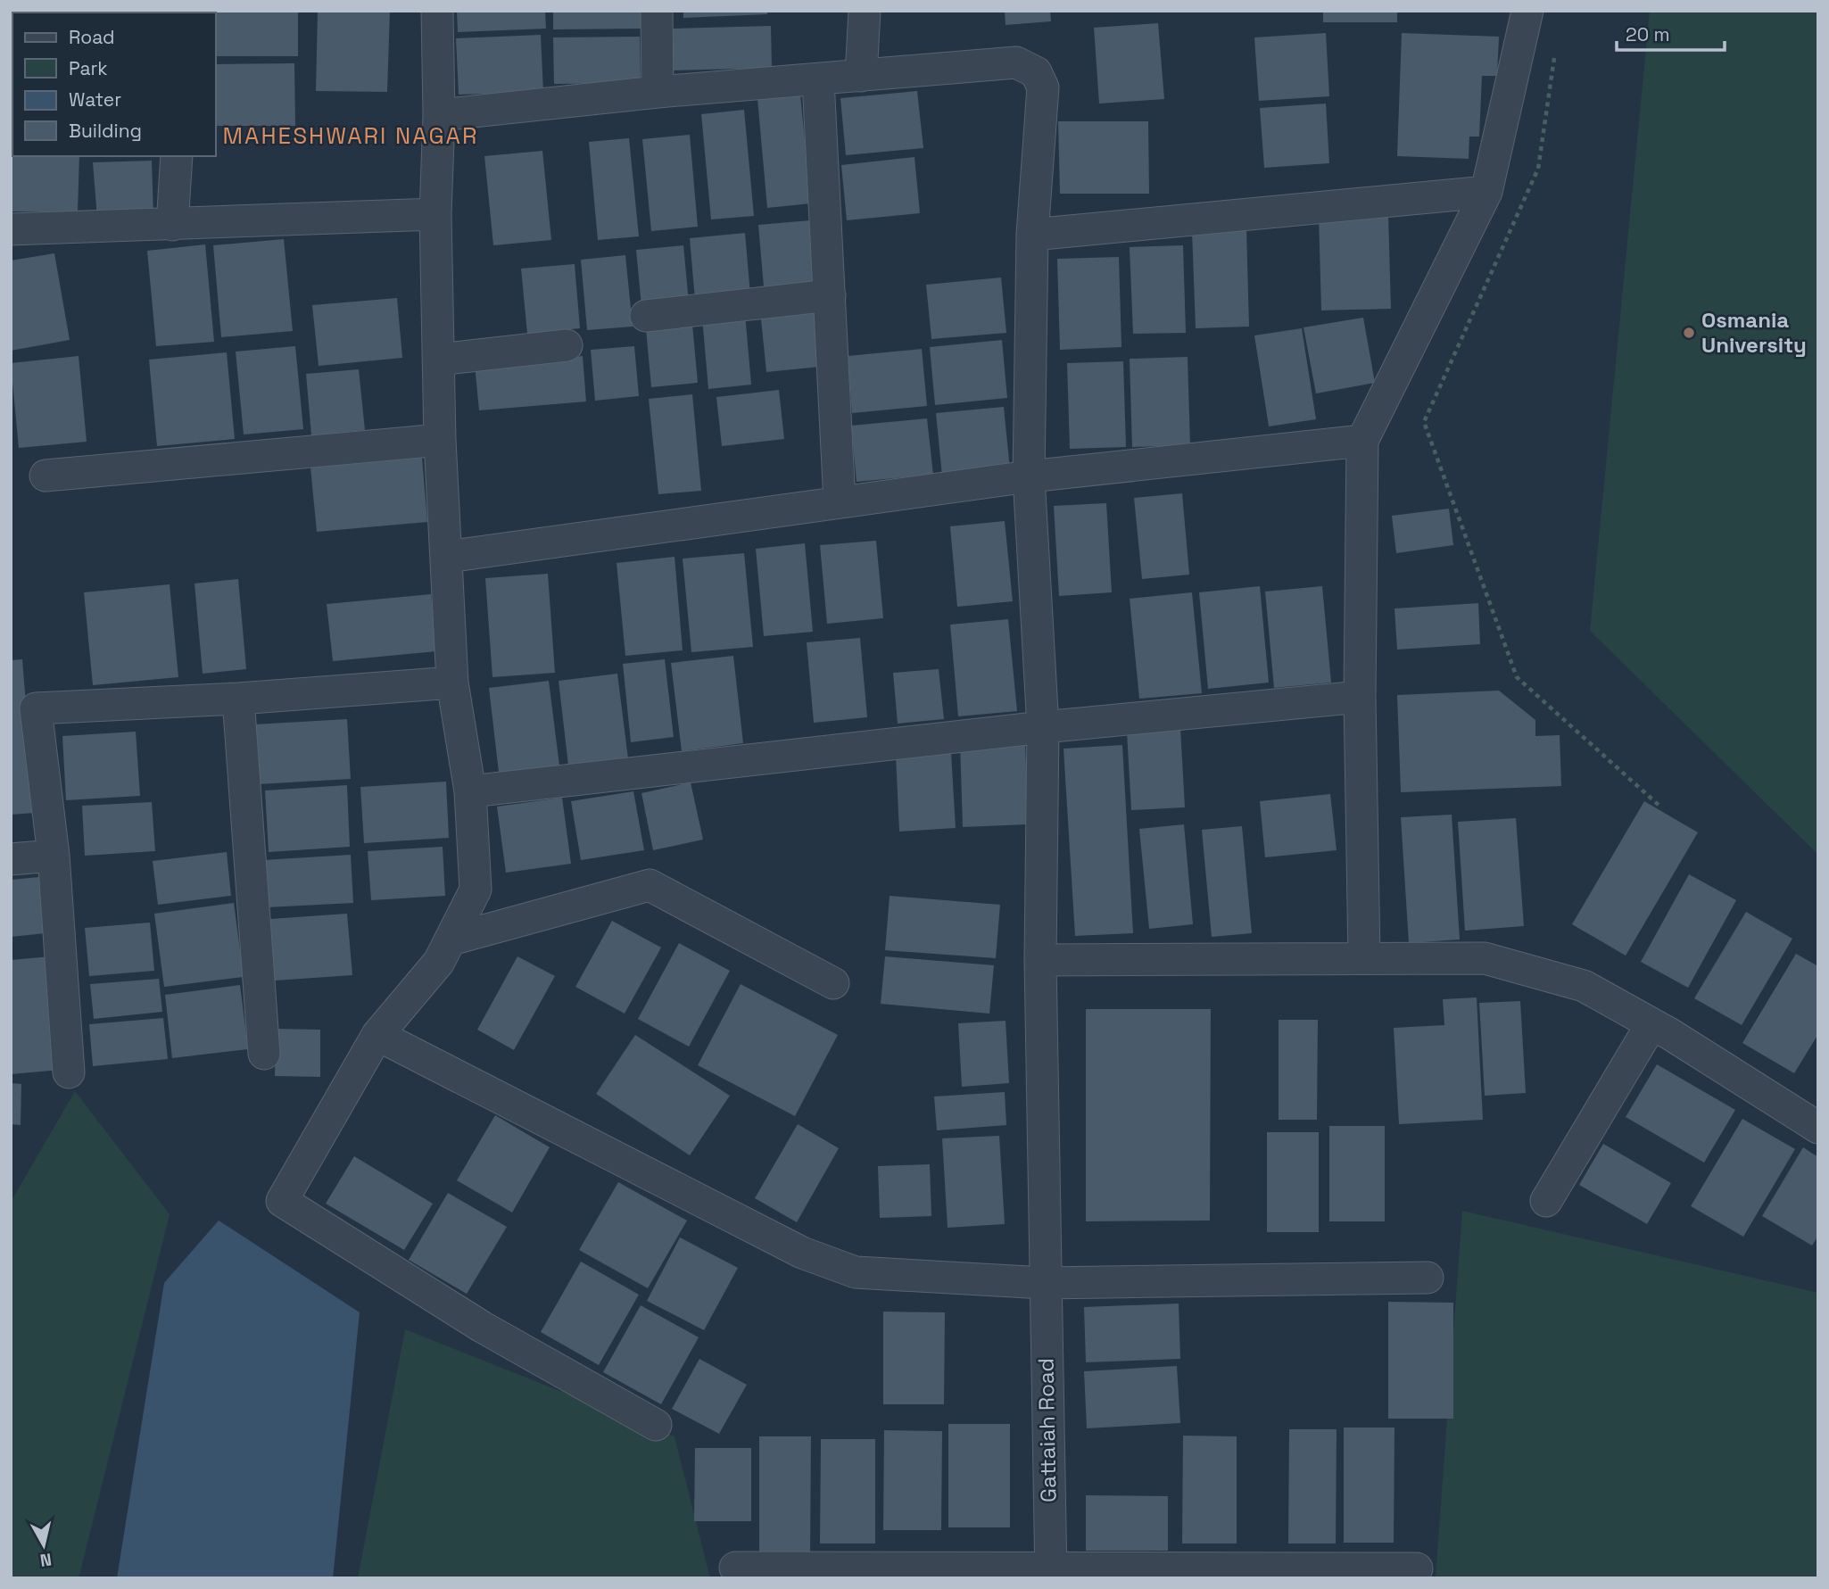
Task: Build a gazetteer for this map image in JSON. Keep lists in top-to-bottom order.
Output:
{
  "streets": {
    "street": ["Gattaiah Road"]
  },
  "districts": ["MAHESHWARI NAGAR"],
  "places": ["Osmania University"],
  "legend": [
    "Road",
    "Park",
    "Water",
    "Building"
  ],
  "scale_bar": "20 m",
  "north": "bottom"
}
